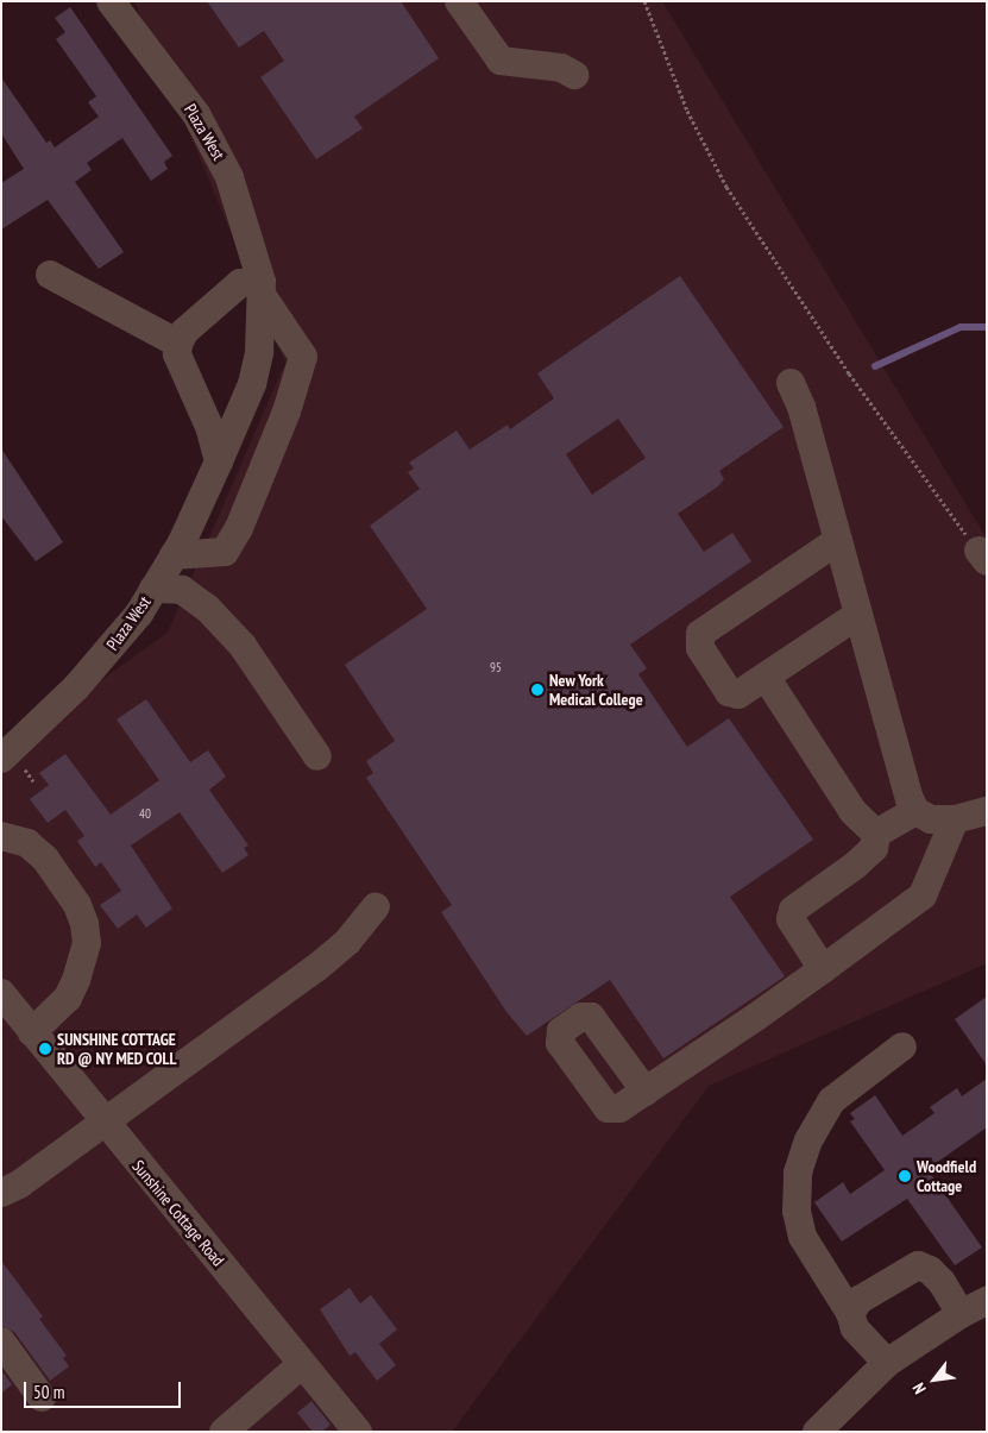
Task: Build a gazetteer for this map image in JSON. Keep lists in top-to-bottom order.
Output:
{
  "streets": {
    "street": ["Plaza West", "Sunshine Cottage Road"]
  },
  "places": ["New York Medical College", "SUNSHINE COTTAGE RD @ NY MED COLL", "Woodfield Cottage"],
  "house_numbers": ["95", "40"],
  "scale_bar": "50 m",
  "north": "bottom left"
}
